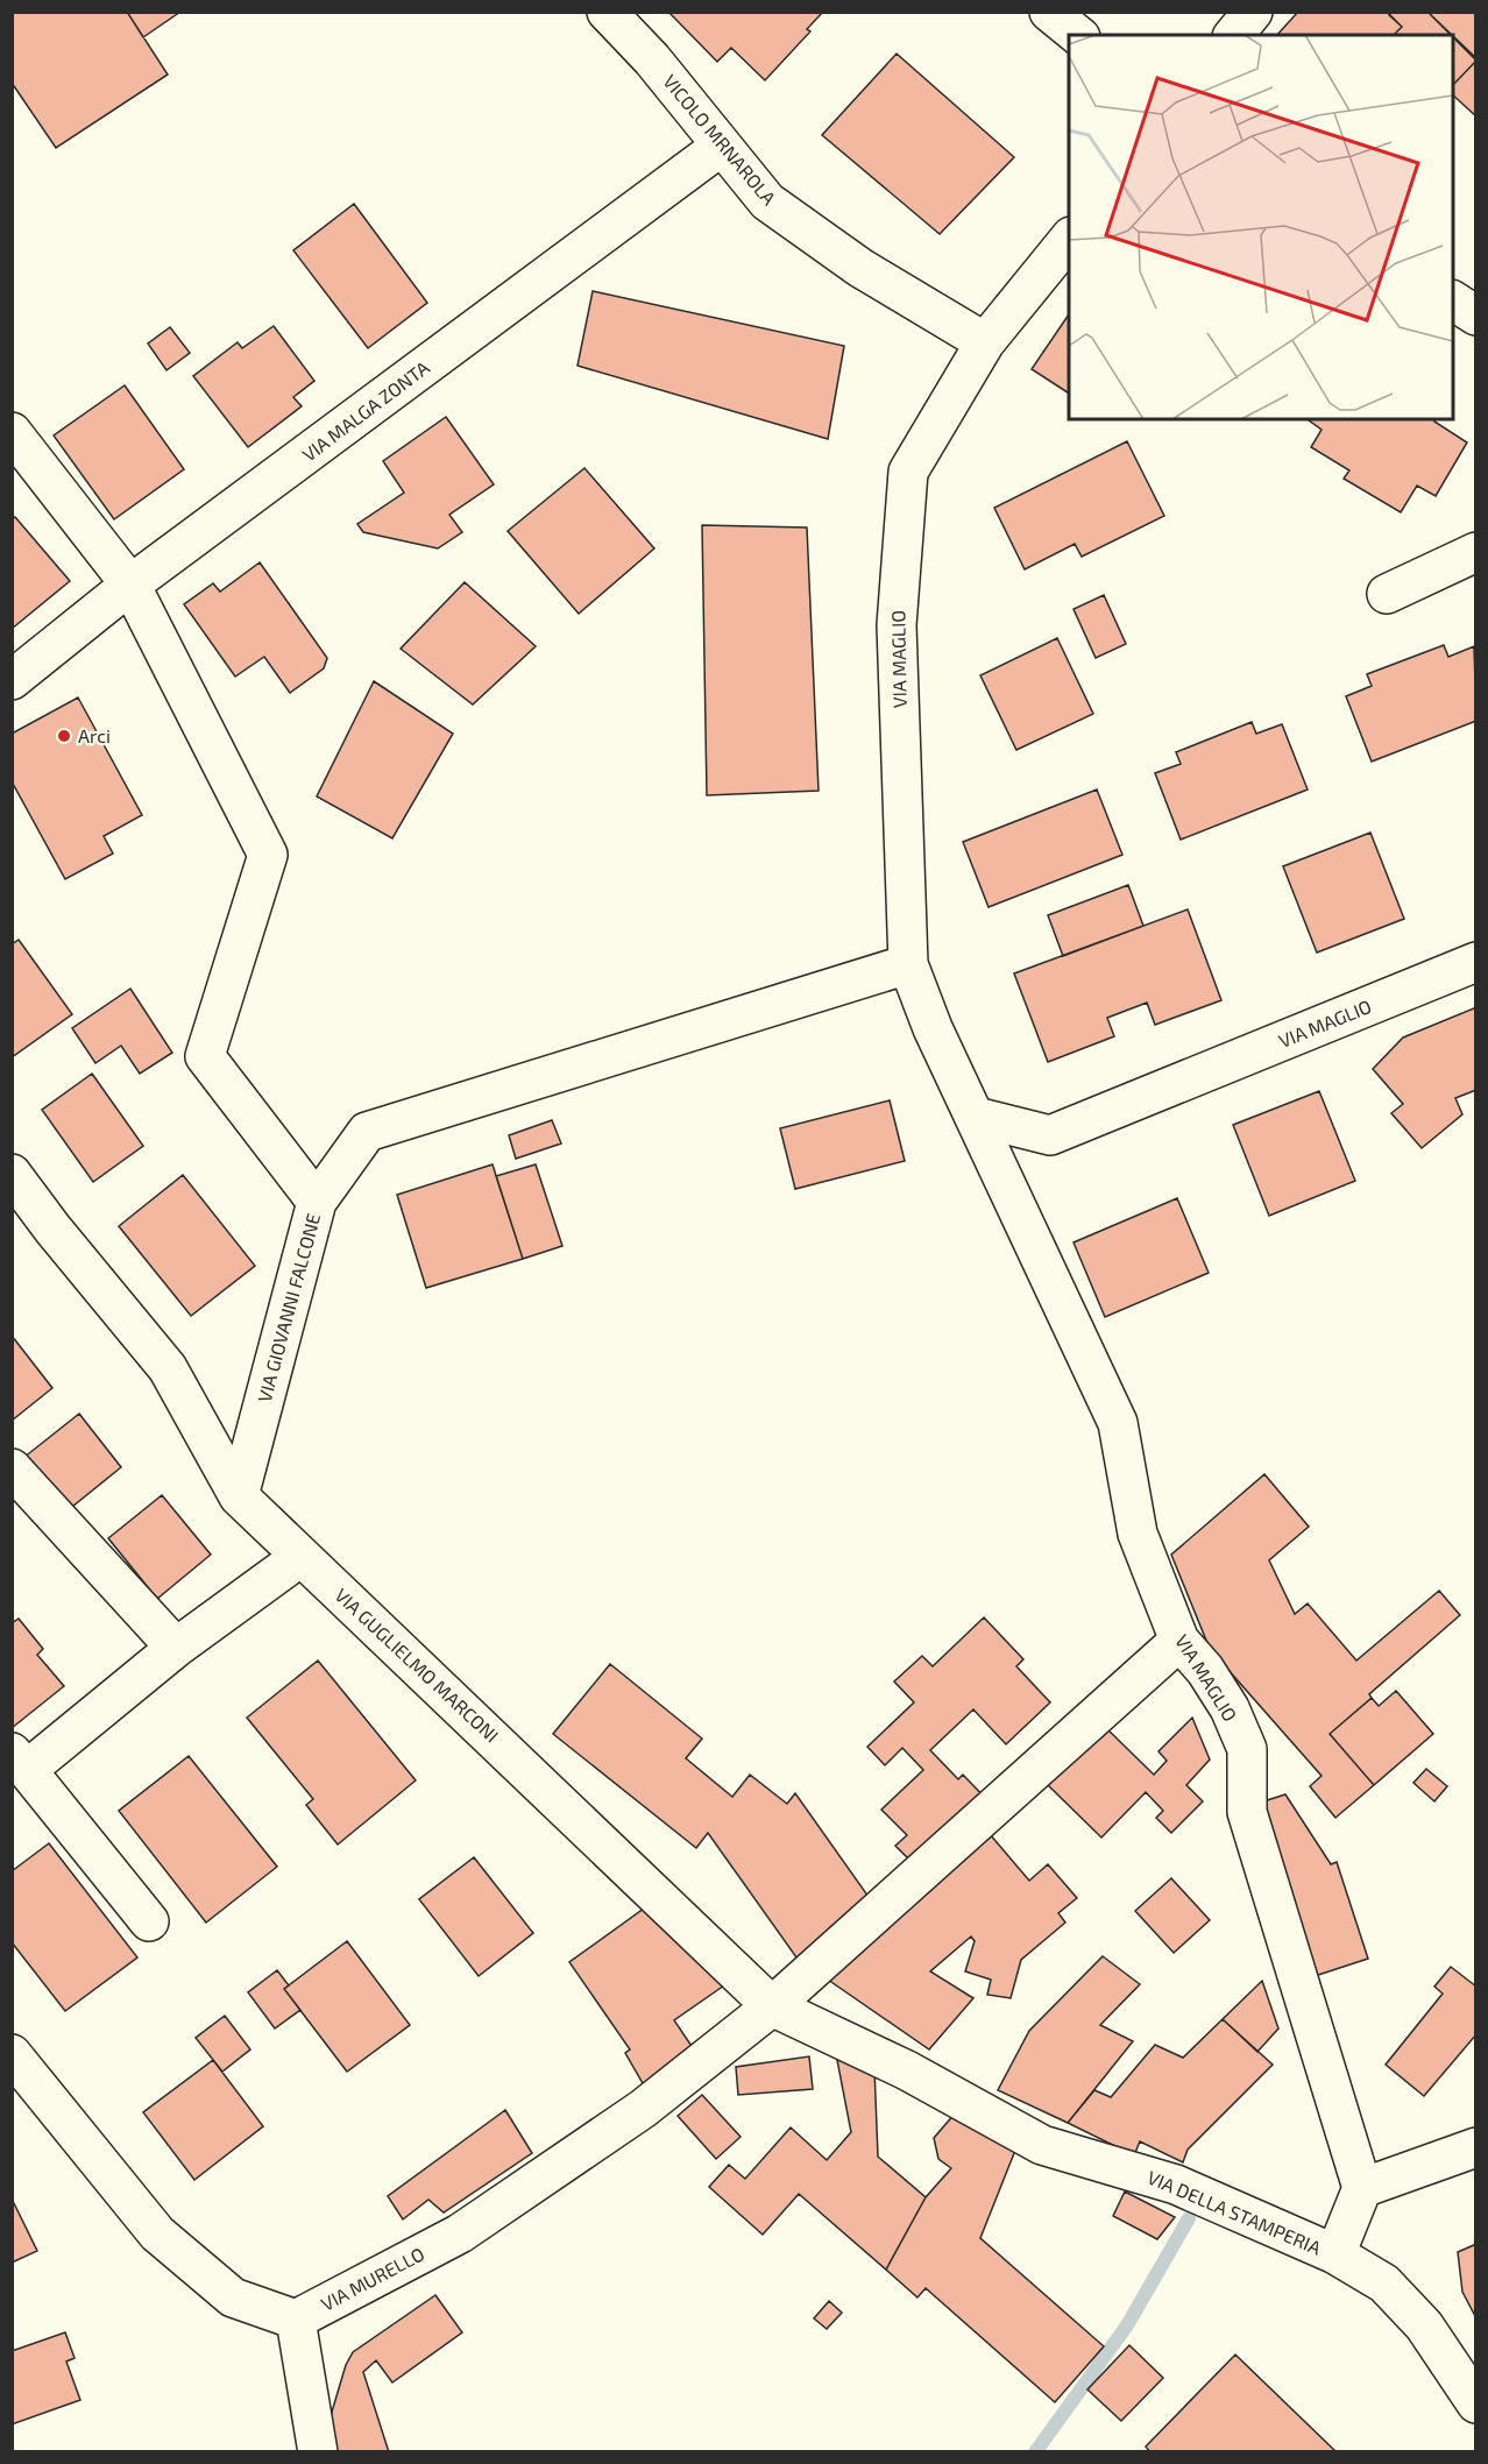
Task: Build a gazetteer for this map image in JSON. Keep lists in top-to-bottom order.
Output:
{
  "streets": {
    "street": [
      "VICOLO MRNAROLA",
      "VIA MALGA ZONTA",
      "VIA MAGLIO",
      "VIA GIOVANNI FALCONE",
      "VIA GUGLIELMO MARCONI",
      "VIA DELLA STAMPERIA",
      "VIA MURELLO"
    ]
  },
  "crossings": [
    ["VICOLO MRNAROLA", "VIA MALGA ZONTA"],
    ["VICOLO MRNAROLA", "VIA MAGLIO"],
    ["VIA MAGLIO", "VIA GIOVANNI FALCONE"],
    ["VIA MAGLIO", "VIA MURELLO"],
    ["VIA GIOVANNI FALCONE", "VIA GUGLIELMO MARCONI"],
    ["VIA GUGLIELMO MARCONI", "VIA DELLA STAMPERIA"],
    ["VIA GUGLIELMO MARCONI", "VIA MURELLO"]
  ],
  "places": ["Arci"]
}
